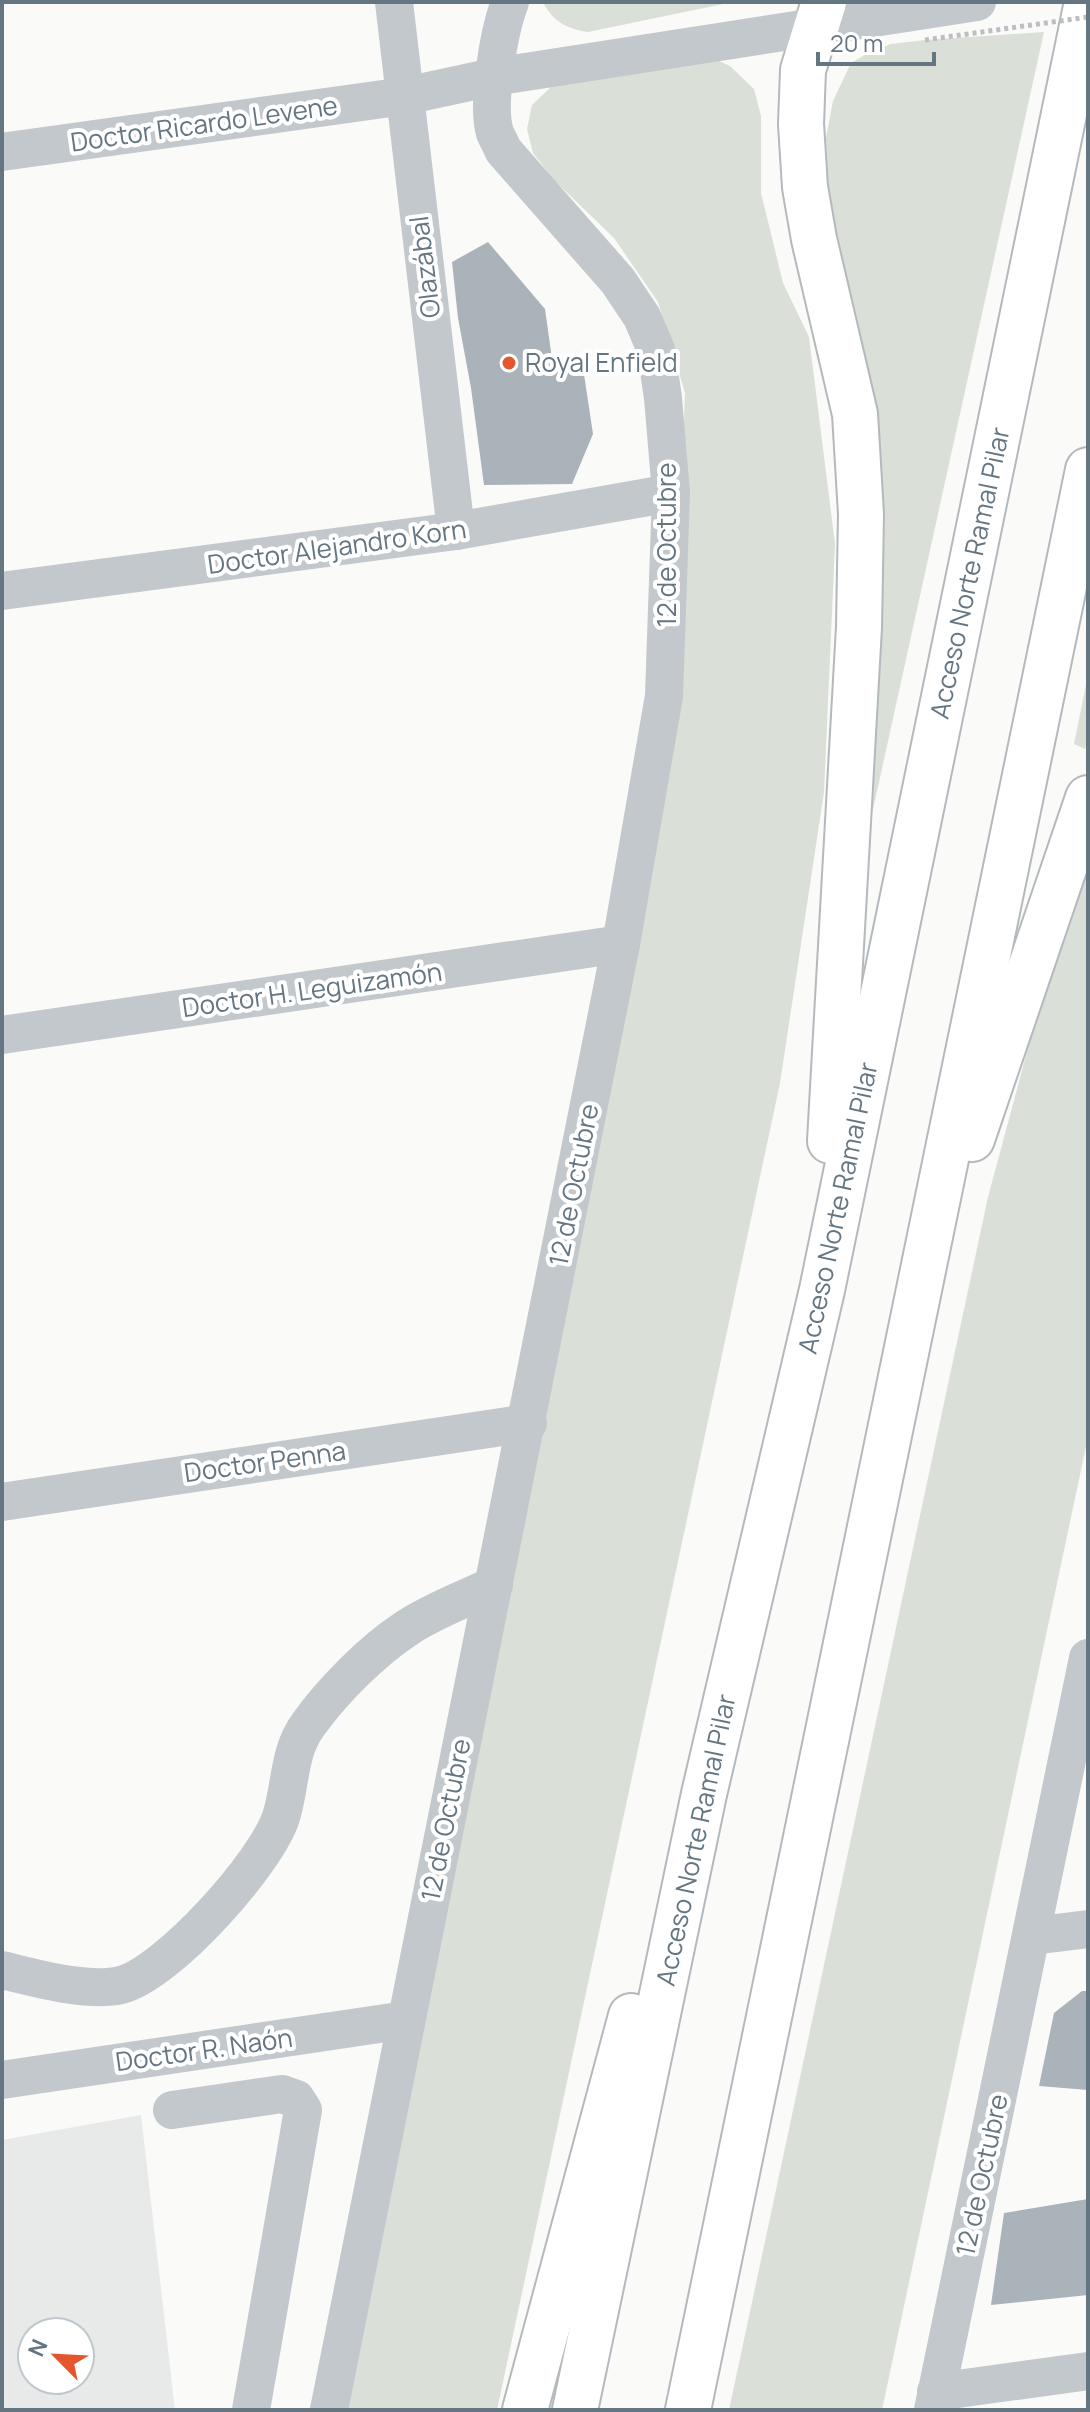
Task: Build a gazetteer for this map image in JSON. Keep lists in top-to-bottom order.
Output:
{
  "streets": {
    "highway": ["Acceso Norte Ramal Pilar"],
    "street": [
      "Doctor Ricardo Levene",
      "Olazábal",
      "12 de Octubre",
      "Doctor Alejandro Korn",
      "Doctor H. Leguizamón",
      "Doctor Penna",
      "Doctor R. Naón"
    ]
  },
  "crossings": [
    ["Doctor Ricardo Levene", "Olazábal"],
    ["Doctor Ricardo Levene", "12 de Octubre"],
    ["Olazábal", "Doctor Alejandro Korn"],
    ["12 de Octubre", "Doctor Alejandro Korn"],
    ["12 de Octubre", "Doctor H. Leguizamón"],
    ["12 de Octubre", "Doctor Penna"],
    ["12 de Octubre", "Doctor R. Naón"]
  ],
  "places": ["Royal Enfield"],
  "scale_bar": "20 m",
  "north": "top left"
}
